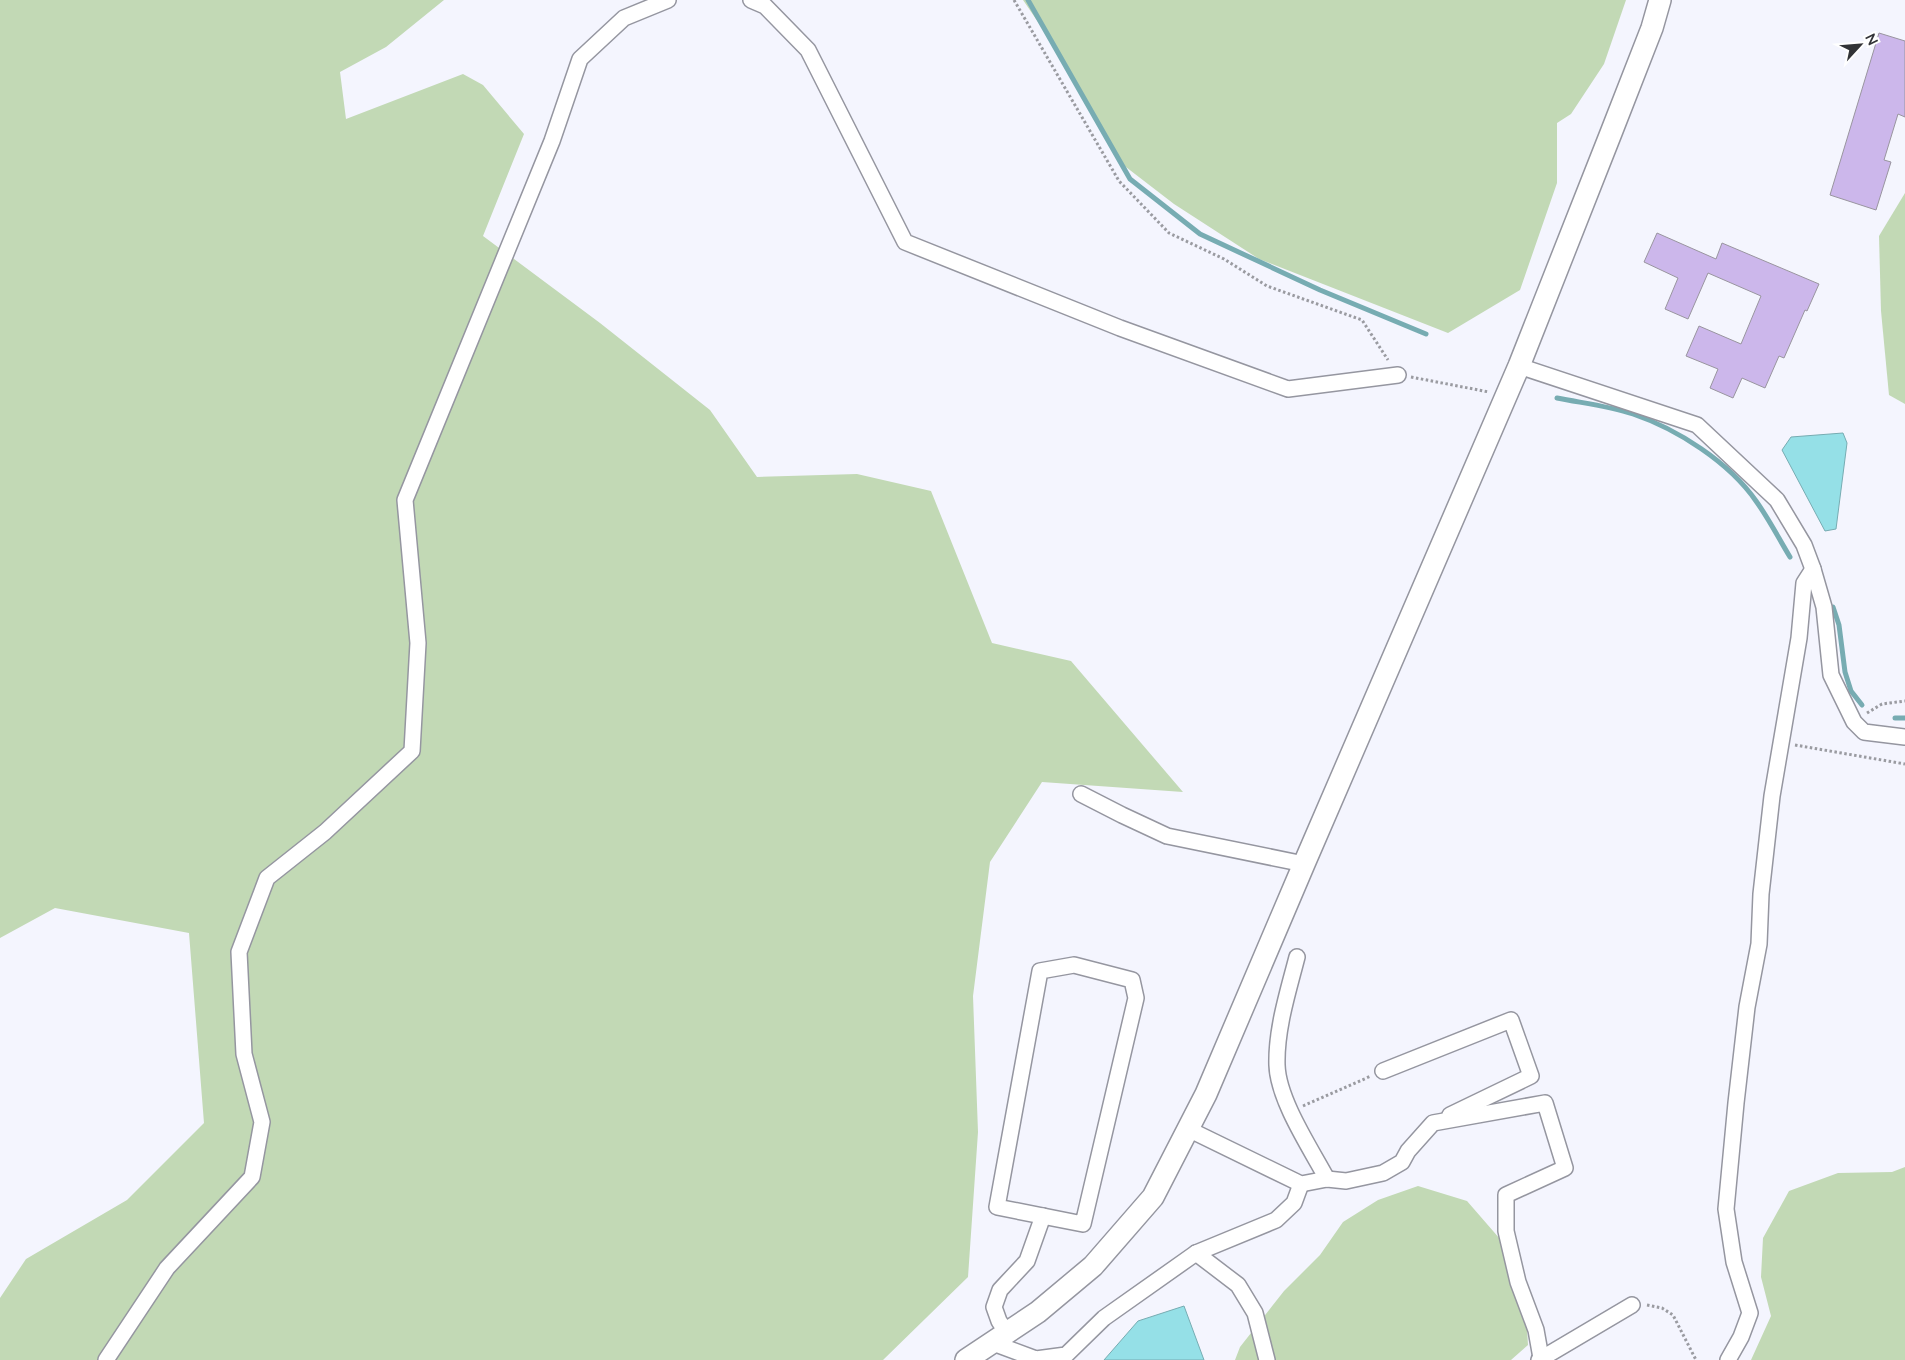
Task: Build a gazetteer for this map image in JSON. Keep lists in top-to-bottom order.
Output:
{
  "north": "top right"
}
